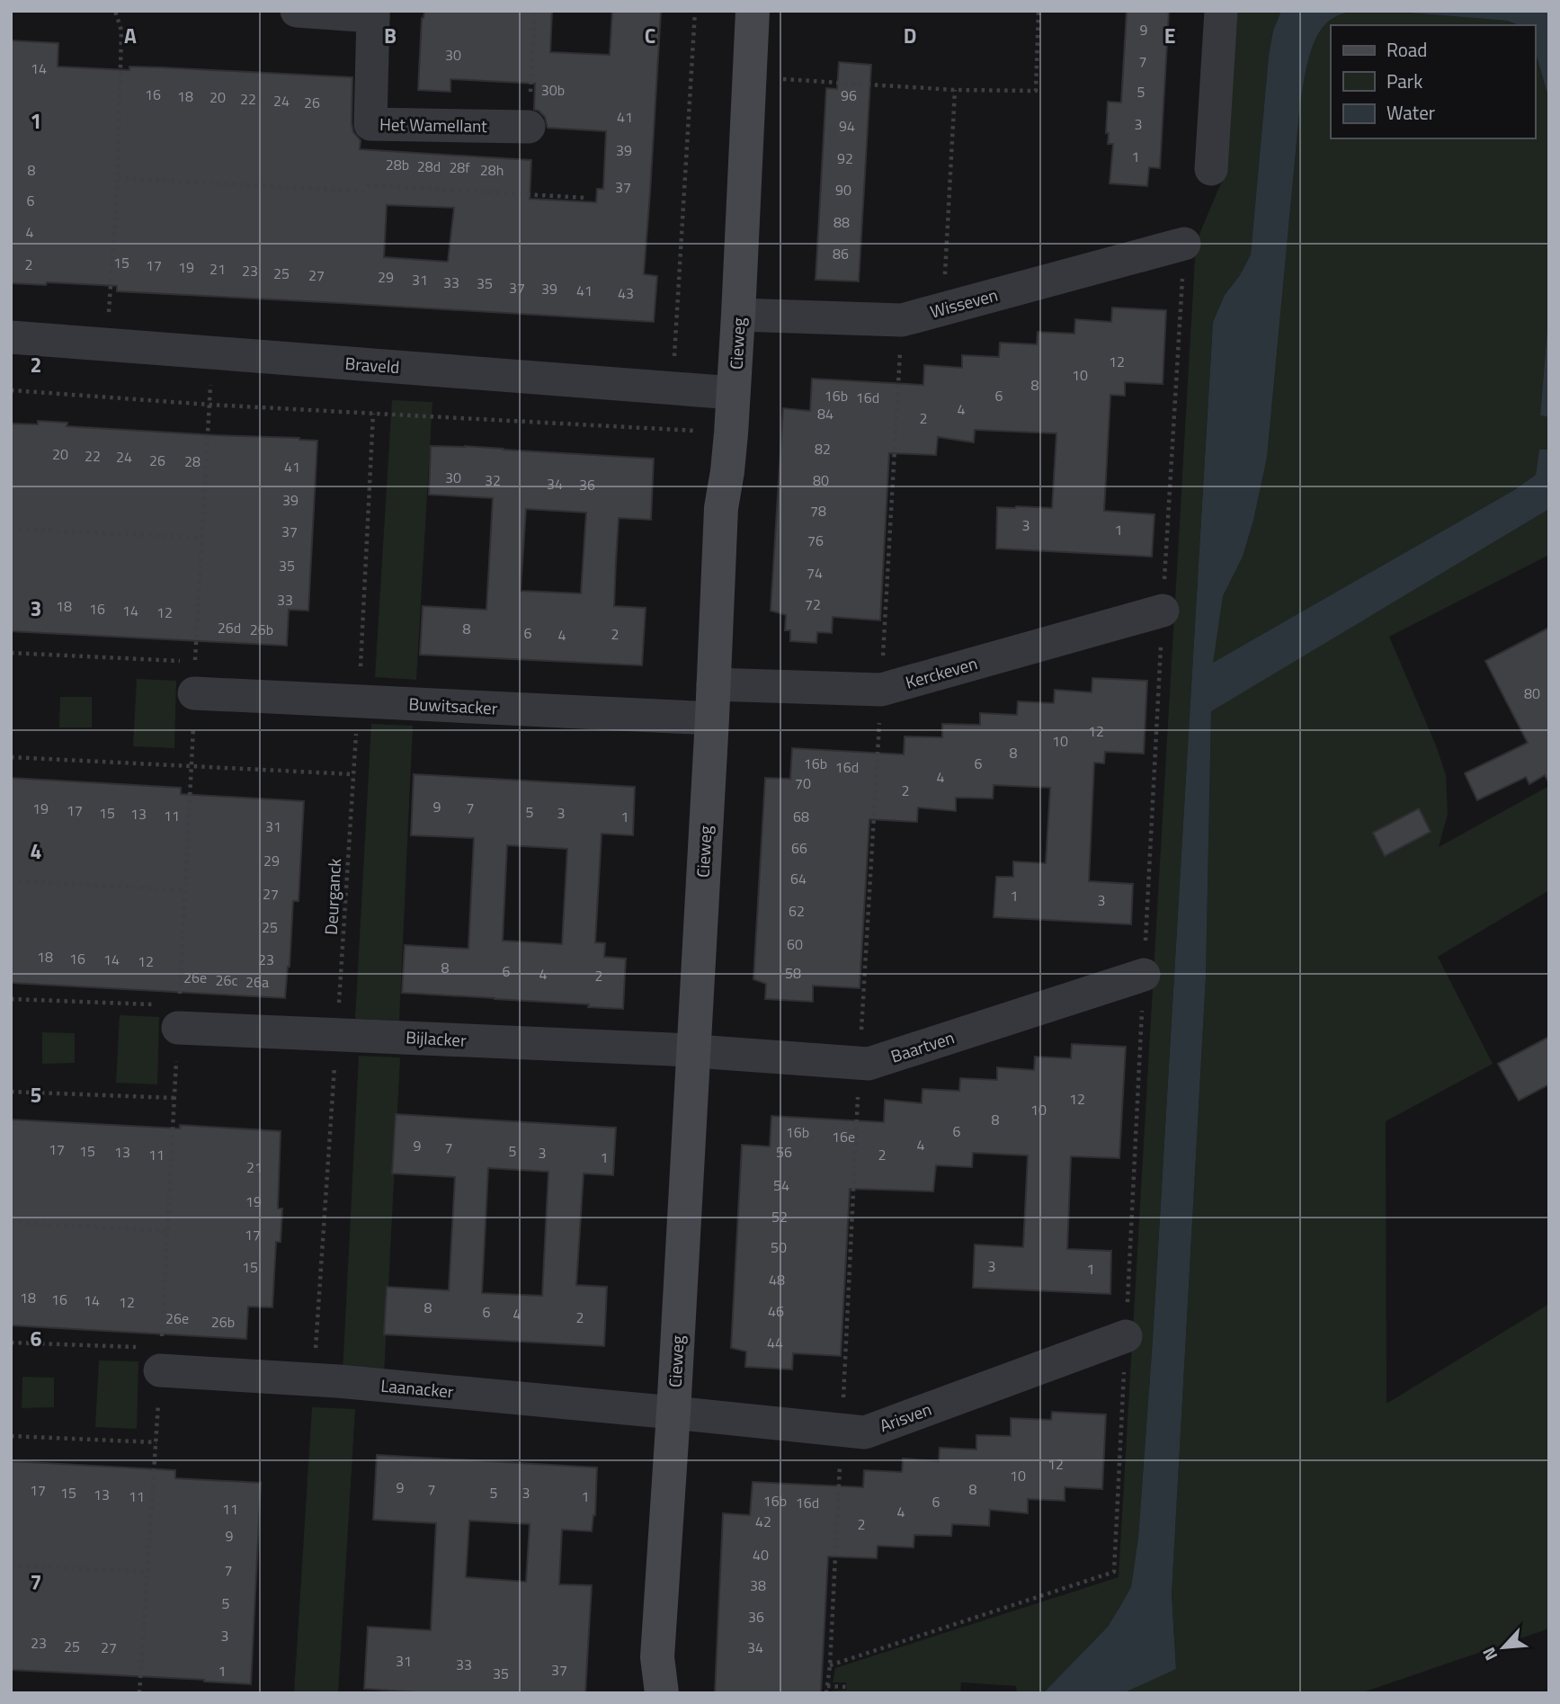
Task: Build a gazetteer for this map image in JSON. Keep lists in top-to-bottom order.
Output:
{
  "streets": {
    "street": [
      "Het Wamellant",
      "Wisseven",
      "Cieweg",
      "Braveld",
      "Kerckeven",
      "Buwitsacker",
      "Bijlacker",
      "Baartven",
      "Laanacker",
      "Arisven"
    ],
    "path": ["Deurganck"]
  },
  "crossings": [
    ["Wisseven", "Cieweg"],
    ["Cieweg", "Braveld"],
    ["Cieweg", "Kerckeven"],
    ["Cieweg", "Buwitsacker"],
    ["Cieweg", "Bijlacker"],
    ["Cieweg", "Baartven"],
    ["Cieweg", "Laanacker"],
    ["Cieweg", "Arisven"],
    ["Buwitsacker", "Deurganck"],
    ["Deurganck", "Bijlacker"],
    ["Deurganck", "Laanacker"],
    ["Bijlacker", "Baartven"],
    ["Laanacker", "Arisven"]
  ],
  "house_numbers": [
    "9",
    "30",
    "7",
    "14",
    "30b",
    "5",
    "16",
    "96",
    "18",
    "20",
    "22",
    "24",
    "26",
    "41",
    "3",
    "94",
    "39",
    "1",
    "92",
    "28b",
    "28d",
    "28f",
    "8",
    "28h",
    "37",
    "90",
    "6",
    "88",
    "4",
    "86",
    "15",
    "2",
    "17",
    "19",
    "21",
    "23",
    "25",
    "27",
    "29",
    "31",
    "33",
    "35",
    "37",
    "39",
    "41",
    "43",
    "12",
    "10",
    "8",
    "16b",
    "6",
    "16d",
    "4",
    "84",
    "2",
    "82",
    "20",
    "22",
    "24",
    "26",
    "28",
    "41",
    "30",
    "32",
    "80",
    "34",
    "36",
    "39",
    "78",
    "3",
    "1",
    "37",
    "76",
    "35",
    "74",
    "33",
    "72",
    "18",
    "16",
    "14",
    "12",
    "26d",
    "8",
    "26b",
    "6",
    "2",
    "4",
    "80",
    "12",
    "10",
    "8",
    "16b",
    "6",
    "16d",
    "4",
    "70",
    "2",
    "9",
    "7",
    "19",
    "17",
    "5",
    "15",
    "3",
    "13",
    "11",
    "1",
    "68",
    "31",
    "66",
    "29",
    "64",
    "27",
    "1",
    "3",
    "62",
    "25",
    "60",
    "18",
    "16",
    "14",
    "23",
    "12",
    "8",
    "6",
    "58",
    "4",
    "2",
    "26e",
    "26c",
    "26a",
    "12",
    "10",
    "8",
    "6",
    "16b",
    "16e",
    "4",
    "9",
    "7",
    "17",
    "15",
    "5",
    "13",
    "56",
    "3",
    "11",
    "2",
    "1",
    "21",
    "54",
    "19",
    "52",
    "17",
    "50",
    "3",
    "15",
    "1",
    "48",
    "18",
    "16",
    "14",
    "12",
    "8",
    "46",
    "6",
    "4",
    "2",
    "26e",
    "26b",
    "44",
    "12",
    "10",
    "9",
    "7",
    "8",
    "17",
    "15",
    "5",
    "3",
    "13",
    "11",
    "1",
    "16b",
    "6",
    "16d",
    "11",
    "4",
    "42",
    "2",
    "9",
    "40",
    "7",
    "38",
    "5",
    "36",
    "3",
    "23",
    "25",
    "27",
    "34",
    "31",
    "33",
    "37",
    "1",
    "35"
  ],
  "legend": ["Road", "Park", "Water"],
  "north": "bottom left",
  "grid": {
    "columns": [
      "A",
      "B",
      "C",
      "D",
      "E"
    ],
    "rows": [
      "1",
      "2",
      "3",
      "4",
      "5",
      "6",
      "7"
    ]
  }
}
